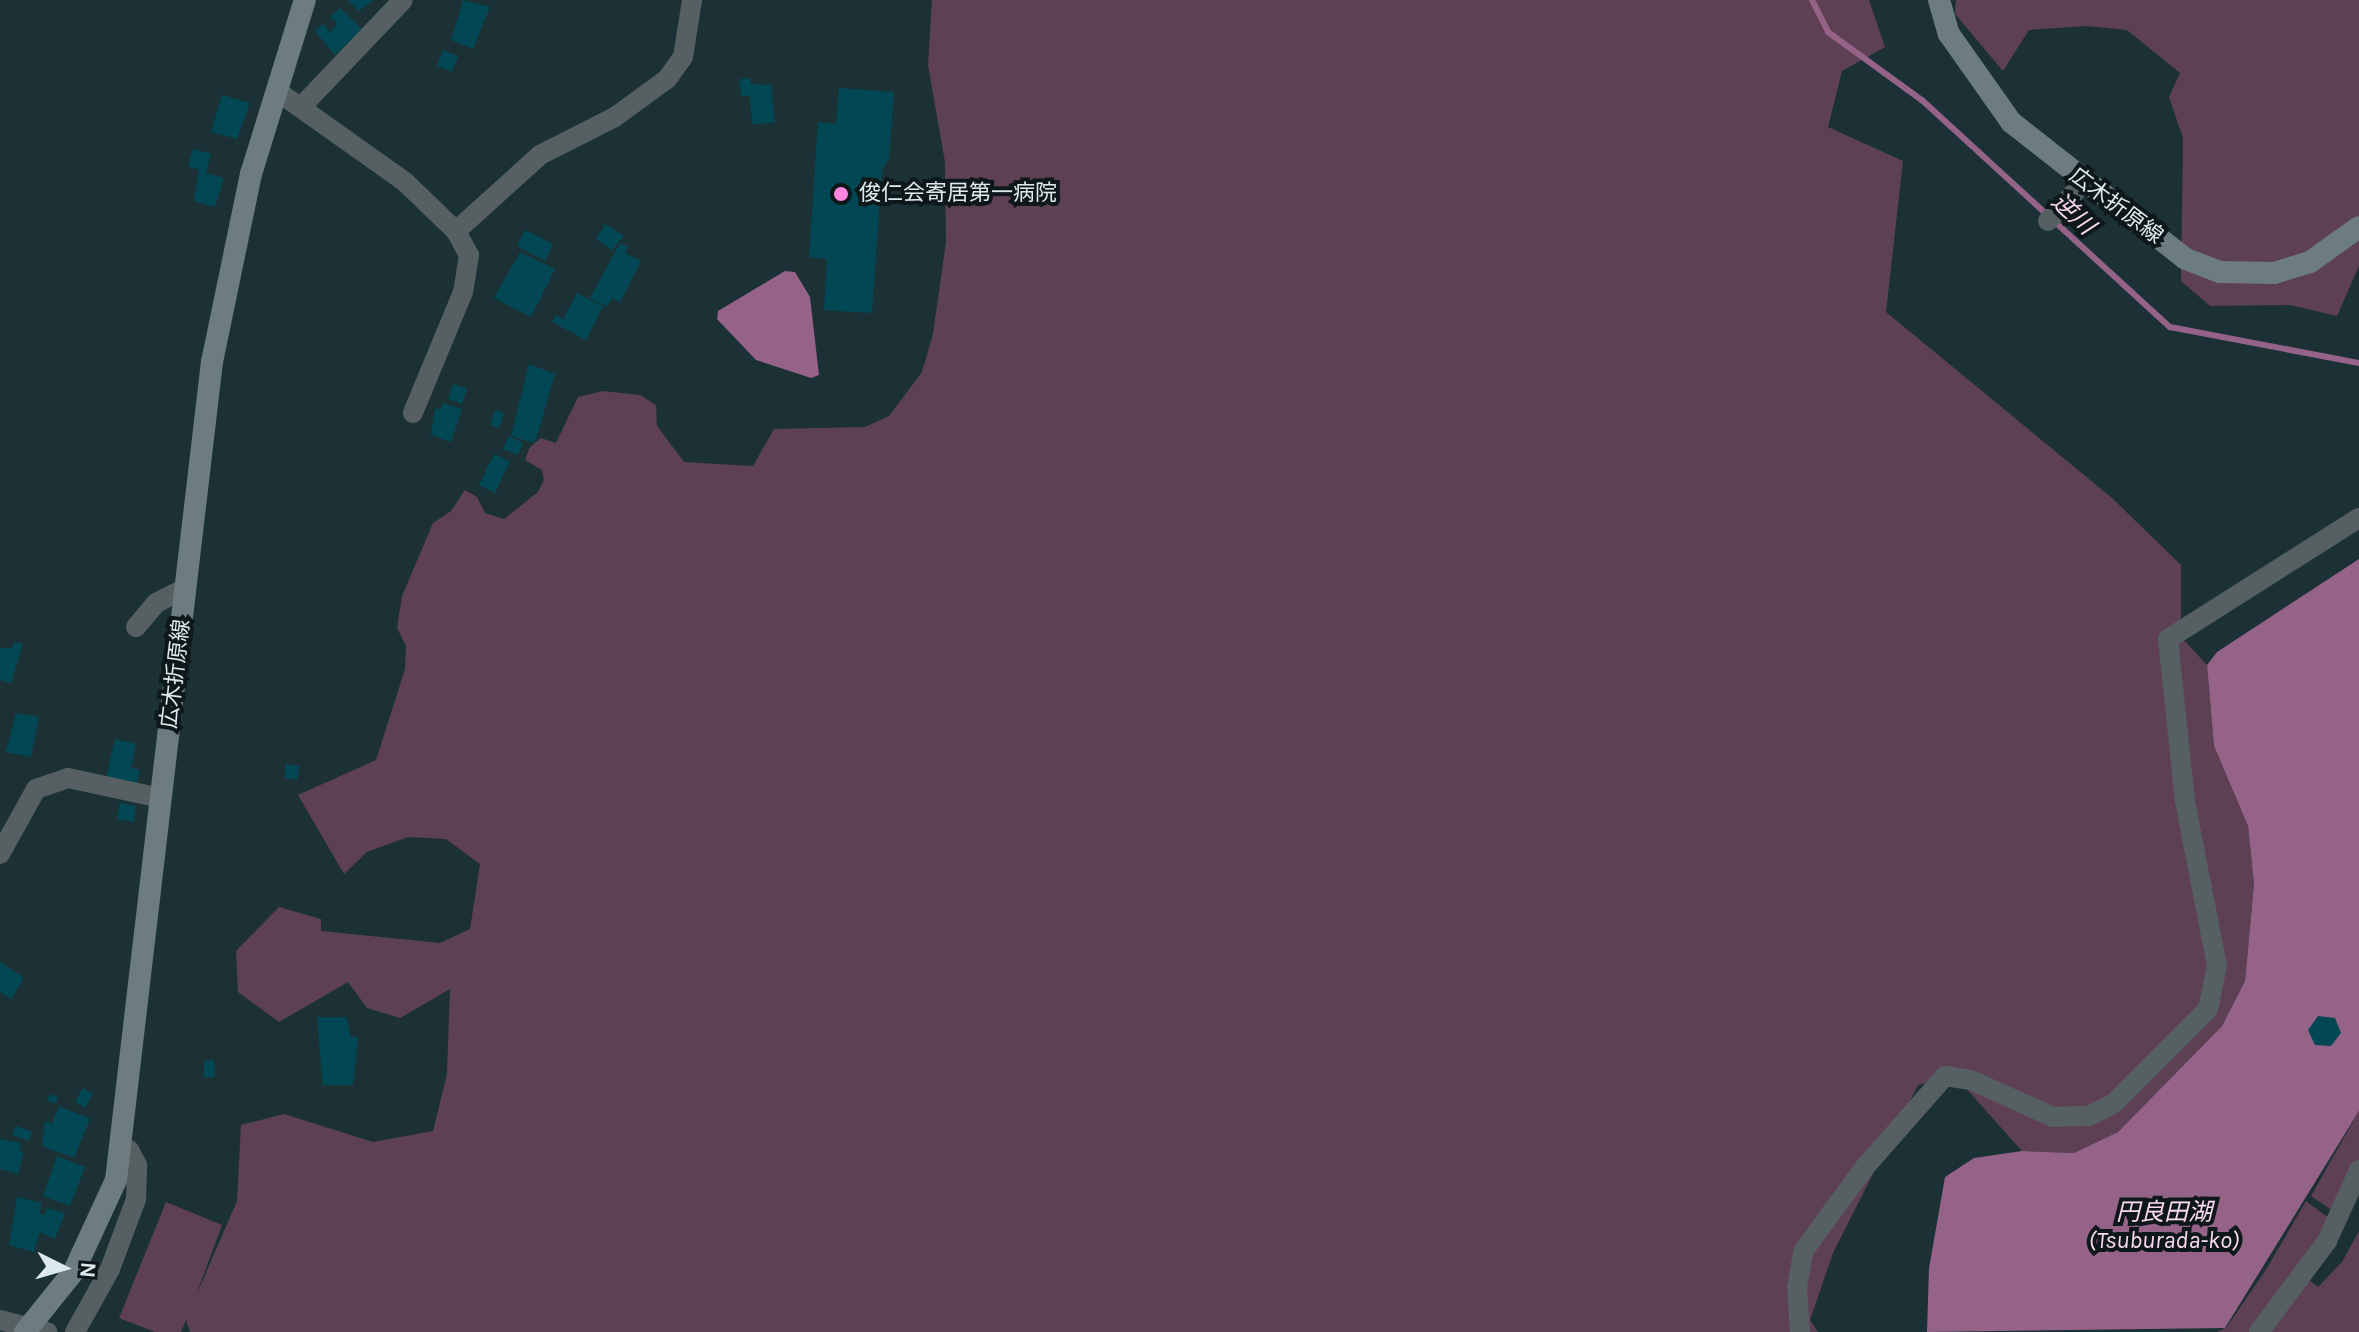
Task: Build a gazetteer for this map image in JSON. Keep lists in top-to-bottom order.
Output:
{
  "streets": {
    "main road": ["広木折原線"]
  },
  "water": ["逆川", "円良田湖 (Tsuburada-ko)"],
  "places": ["俊仁会寄居第一病院"],
  "north": "right"
}
